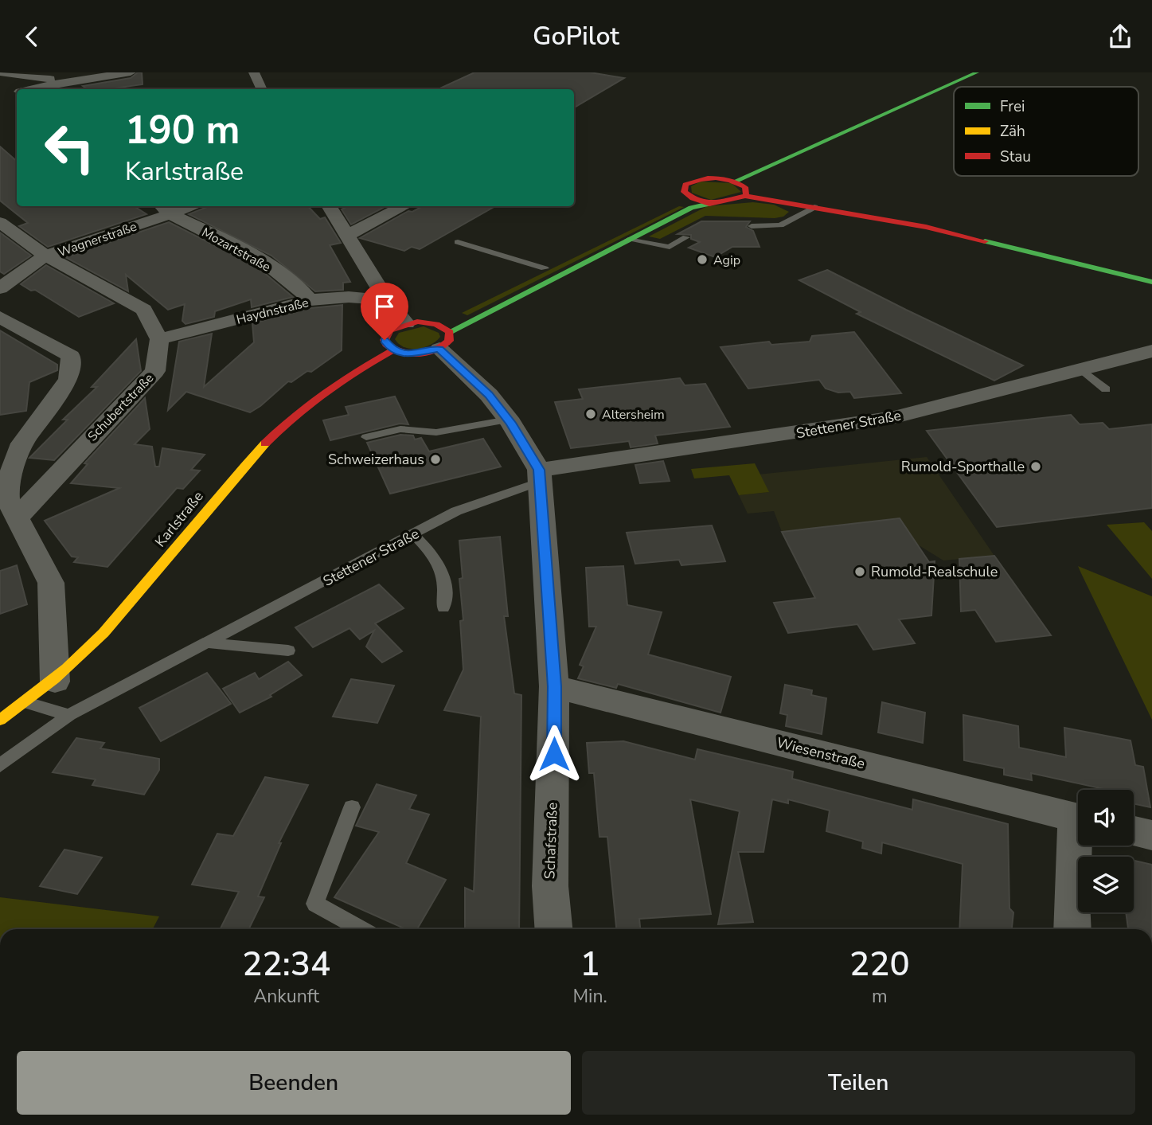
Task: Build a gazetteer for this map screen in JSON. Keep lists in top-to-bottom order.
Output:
{
  "streets": {
    "main road": ["Karlstraße"],
    "street": [
      "Wagnerstraße",
      "Mozartstraße",
      "Haydnstraße",
      "Schubertstraße",
      "Stettener Straße",
      "Wiesenstraße",
      "Schafstraße"
    ]
  },
  "crossings": [
    ["Wagnerstraße", "Mozartstraße"],
    ["Mozartstraße", "Haydnstraße"],
    ["Haydnstraße", "Schubertstraße"],
    ["Stettener Straße", "Schafstraße"],
    ["Wiesenstraße", "Schafstraße"]
  ],
  "places": [
    "Agip",
    "Altersheim",
    "Schweizerhaus",
    "Rumold-Sporthalle",
    "Rumold-Realschule"
  ],
  "legend": ["Frei", "Zäh", "Stau"],
  "page": {
    "header": "GoPilot",
    "turn": ["190 m", "Karlstraße"],
    "eta": [
      "22:34",
      "Ankunft",
      "1",
      "Min.",
      "220",
      "m"
    ],
    "buttons": ["Beenden", "Teilen"]
  }
}
